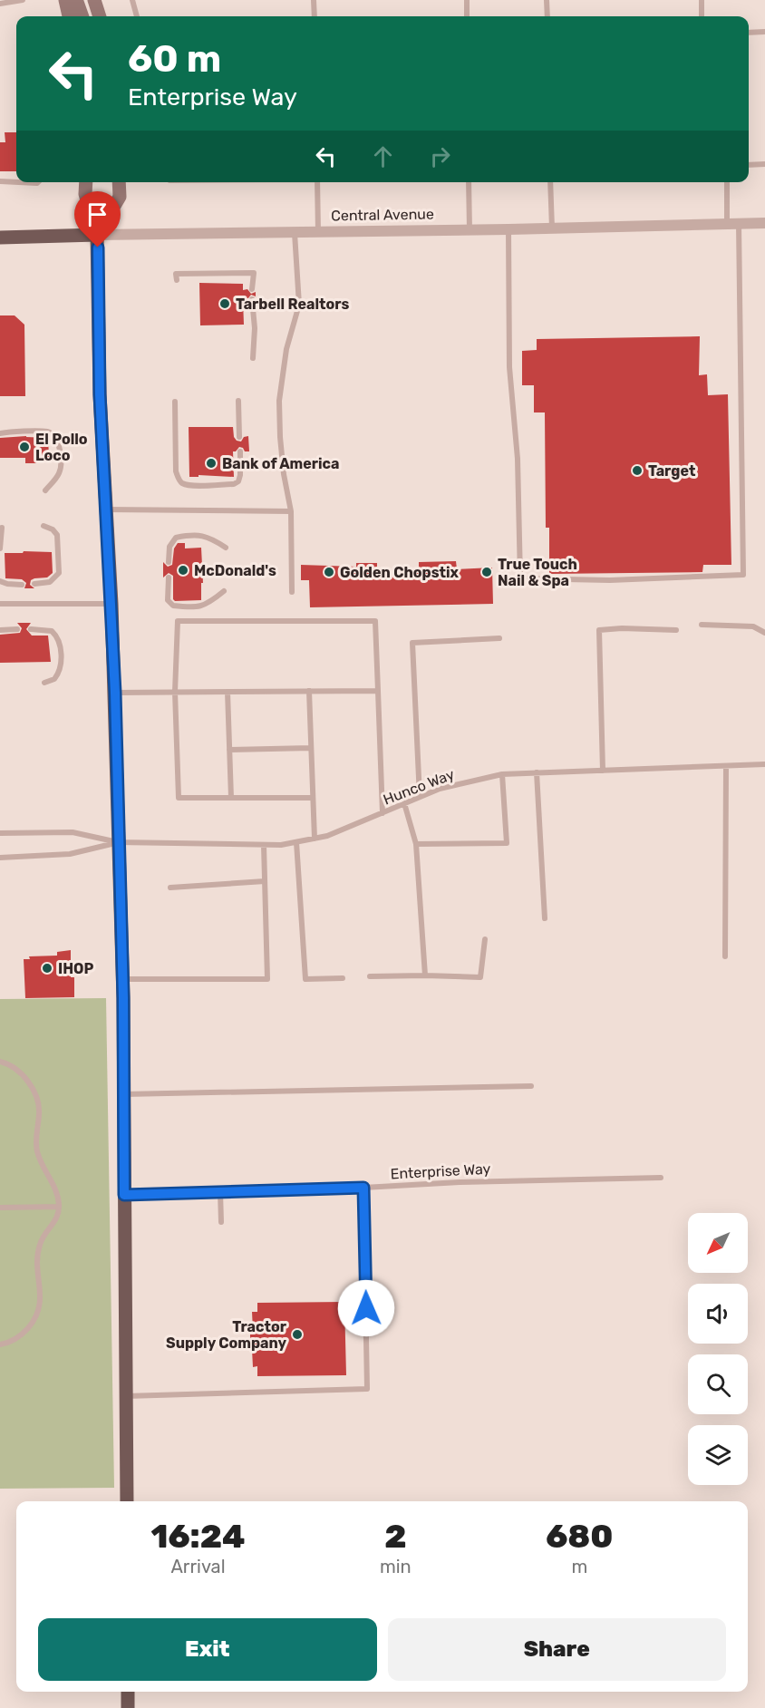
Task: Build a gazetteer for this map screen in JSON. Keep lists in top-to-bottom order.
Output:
{
  "streets": {
    "main road": ["Central Avenue"],
    "lane": ["Hunco Way", "Enterprise Way"]
  },
  "places": [
    "Tarbell Realtors",
    "El Pollo Loco",
    "Bank of America",
    "Target",
    "McDonald's",
    "Golden Chopstix",
    "True Touch Nail & Spa",
    "IHOP",
    "Tractor Supply Company"
  ],
  "north": "bottom left",
  "page": {
    "turn": ["60 m", "Enterprise Way"],
    "eta": [
      "16:24",
      "Arrival",
      "2",
      "min",
      "680",
      "m"
    ],
    "buttons": ["Exit", "Share"]
  }
}
